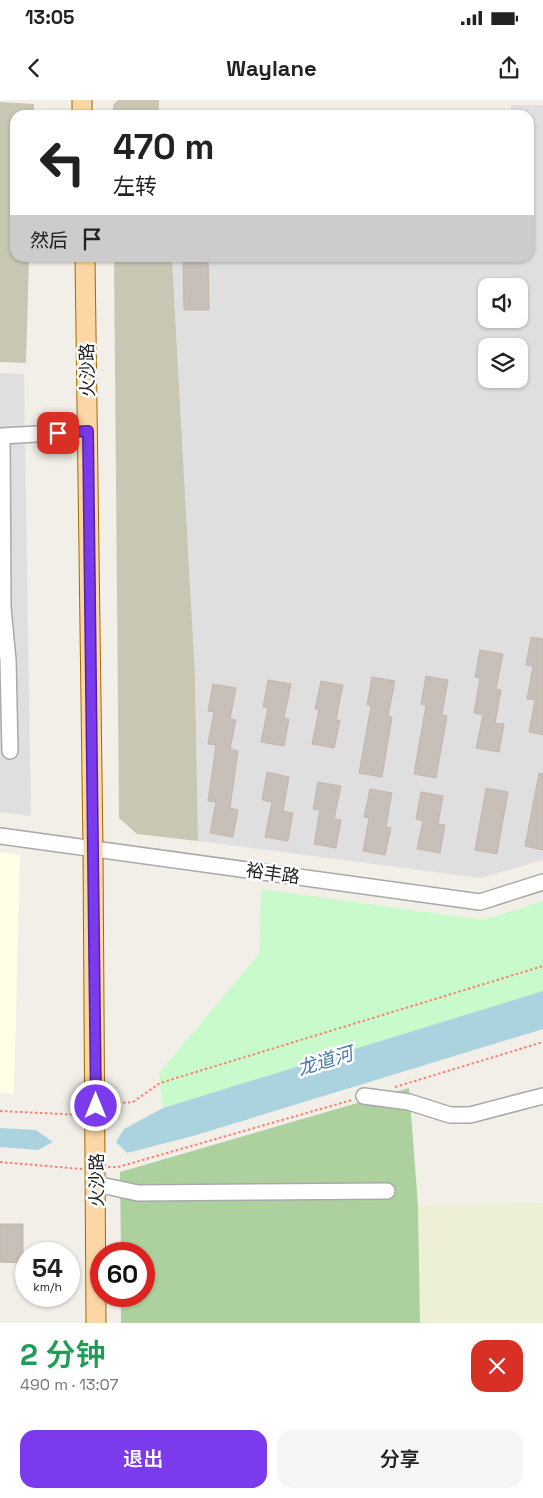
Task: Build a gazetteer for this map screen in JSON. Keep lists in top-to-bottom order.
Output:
{
  "streets": {
    "main road": ["火沙路"],
    "street": ["裕丰路"]
  },
  "crossings": [
    ["火沙路", "裕丰路"]
  ],
  "water": ["龙道河"],
  "page": {
    "status": "13:05",
    "header": "Waylane",
    "turn": ["470 m", "左转"],
    "then": "然后",
    "speed": "54 km/h",
    "limit": "60",
    "heading": ["2 分钟", "490 m · 13:07"],
    "buttons": ["退出", "分享"]
  }
}
